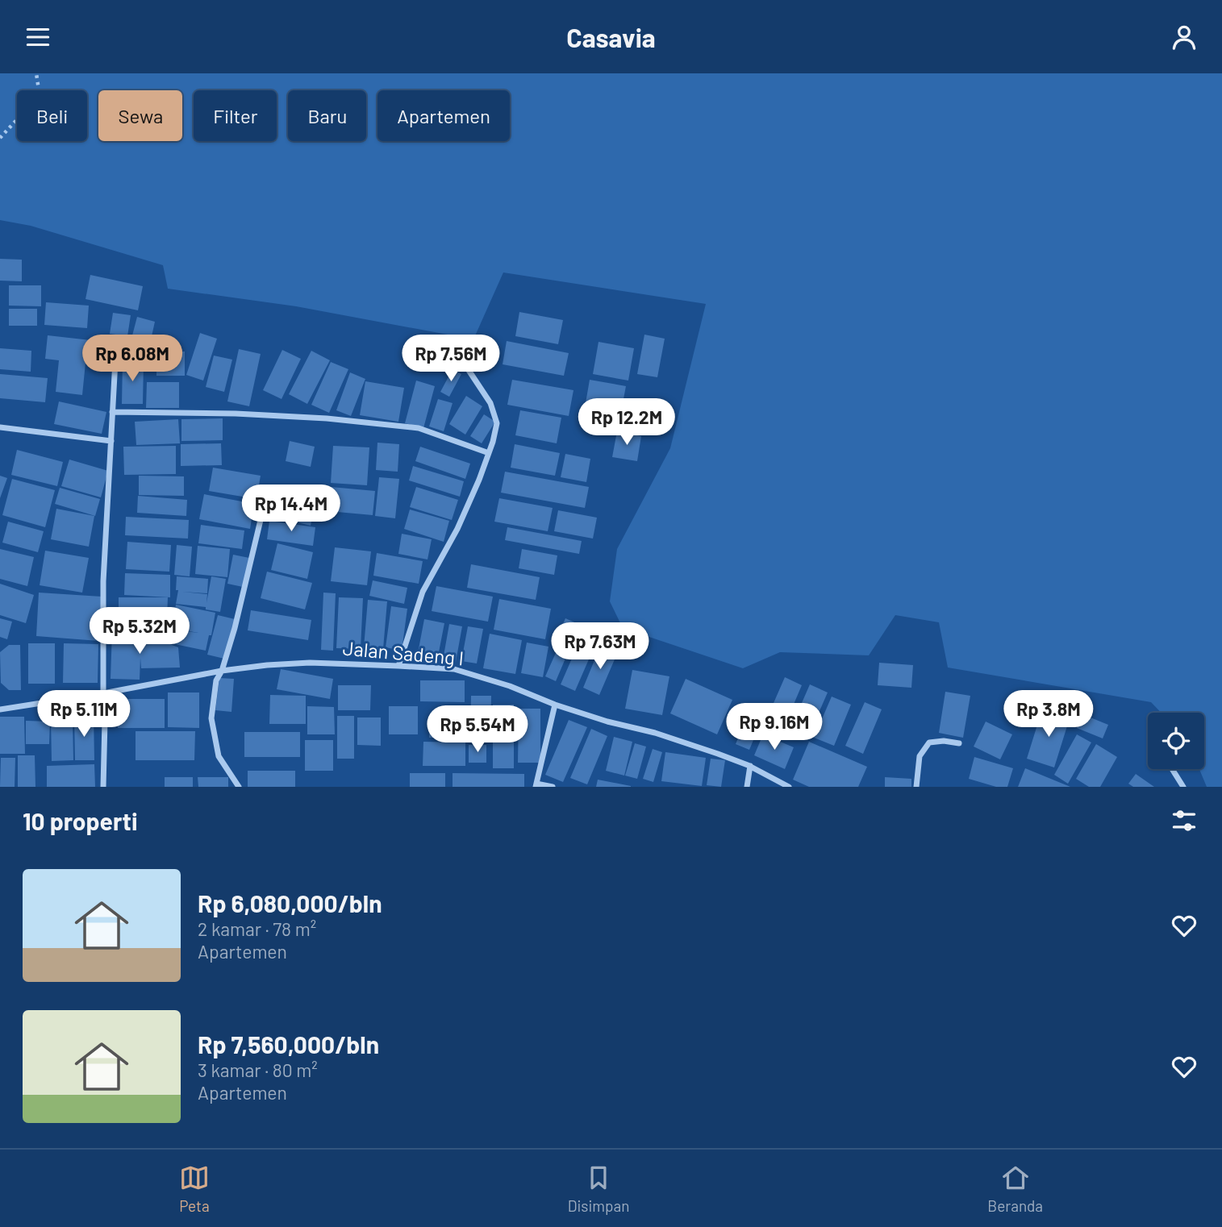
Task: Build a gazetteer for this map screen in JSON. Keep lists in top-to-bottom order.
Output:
{
  "streets": {
    "street": ["Jalan Sadeng I"]
  },
  "page": {
    "header": "Casavia",
    "chip": [
      "Beli",
      "Sewa",
      "Filter",
      "Baru",
      "Apartemen"
    ],
    "price": [
      "Rp 6.08M",
      "Rp 7.56M",
      "Rp 12.2M",
      "Rp 14.4M",
      "Rp 5.32M",
      "Rp 7.63M",
      "Rp 5.11M",
      "Rp 3.8M",
      "Rp 9.16M",
      "Rp 5.54M"
    ],
    "heading": "10 properti",
    "list": [
      {
        "name": "Rp 6,080,000/bln",
        "note": "2 kamar · 78 m² · Apartemen"
      },
      {
        "name": "Rp 7,560,000/bln",
        "note": "3 kamar · 80 m² · Apartemen"
      }
    ],
    "tabs": ["Peta", "Disimpan", "Beranda"]
  }
}
